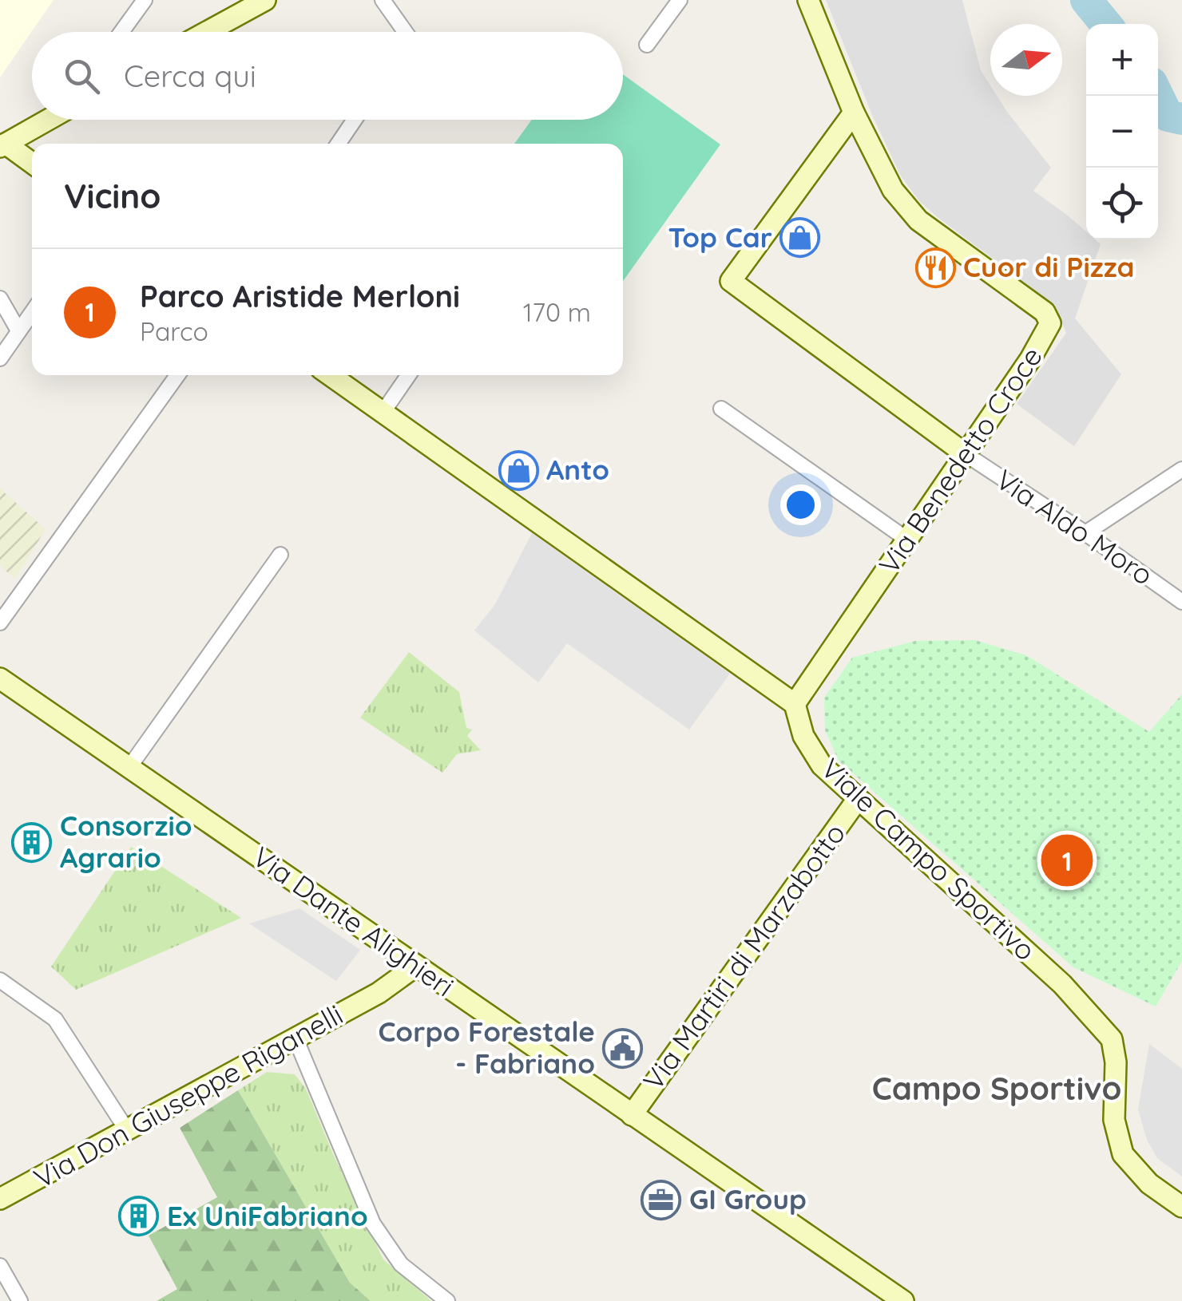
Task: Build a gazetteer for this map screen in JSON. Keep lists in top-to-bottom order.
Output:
{
  "streets": {
    "street": [
      "Via Benedetto Croce",
      "Via Aldo Moro",
      "Viale Campo Sportivo",
      "Via Dante Alighieri",
      "Via Martiri di Marzabotto",
      "Via Don Giuseppe Riganelli"
    ]
  },
  "crossings": [
    ["Via Benedetto Croce", "Via Aldo Moro"],
    ["Via Benedetto Croce", "Viale Campo Sportivo"],
    ["Viale Campo Sportivo", "Via Martiri di Marzabotto"],
    ["Via Dante Alighieri", "Via Martiri di Marzabotto"],
    ["Via Dante Alighieri", "Via Don Giuseppe Riganelli"]
  ],
  "districts": ["Campo Sportivo"],
  "places": {
    "shop": ["Top Car", "Anto"],
    "restaurant": ["Cuor di Pizza"],
    "building": ["Consorzio Agrario", "Ex UniFabriano"],
    "public building": ["Corpo Forestale - Fabriano"],
    "office": ["GI Group"]
  },
  "north": "right",
  "page": {
    "map_buttons": ["+", "−"],
    "search": "Cerca qui",
    "heading": "Vicino",
    "list": [
      {
        "mark": "1",
        "name": "Parco Aristide Merloni",
        "note": "Parco",
        "value": "170 m"
      }
    ],
    "pins": "1"
  }
}
